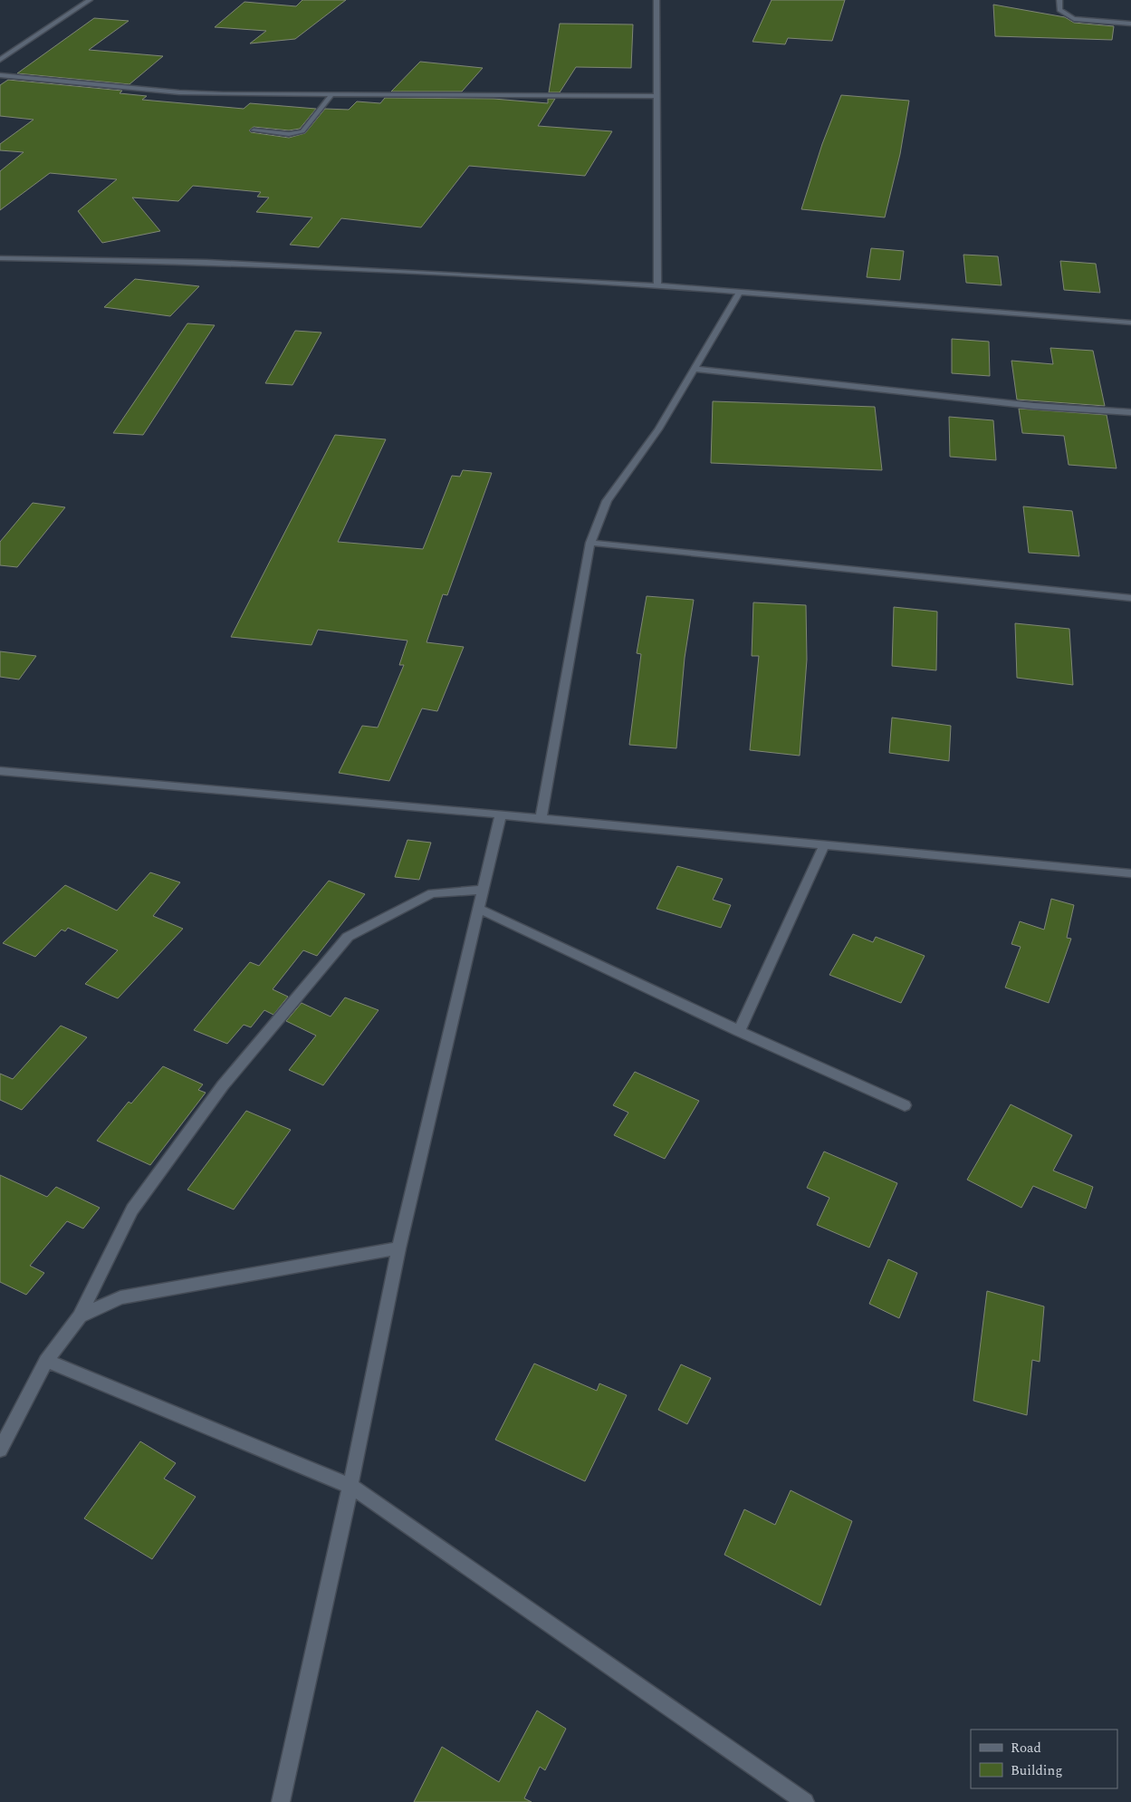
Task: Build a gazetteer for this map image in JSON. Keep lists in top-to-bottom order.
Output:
{
  "legend": ["Road", "Building"]
}
